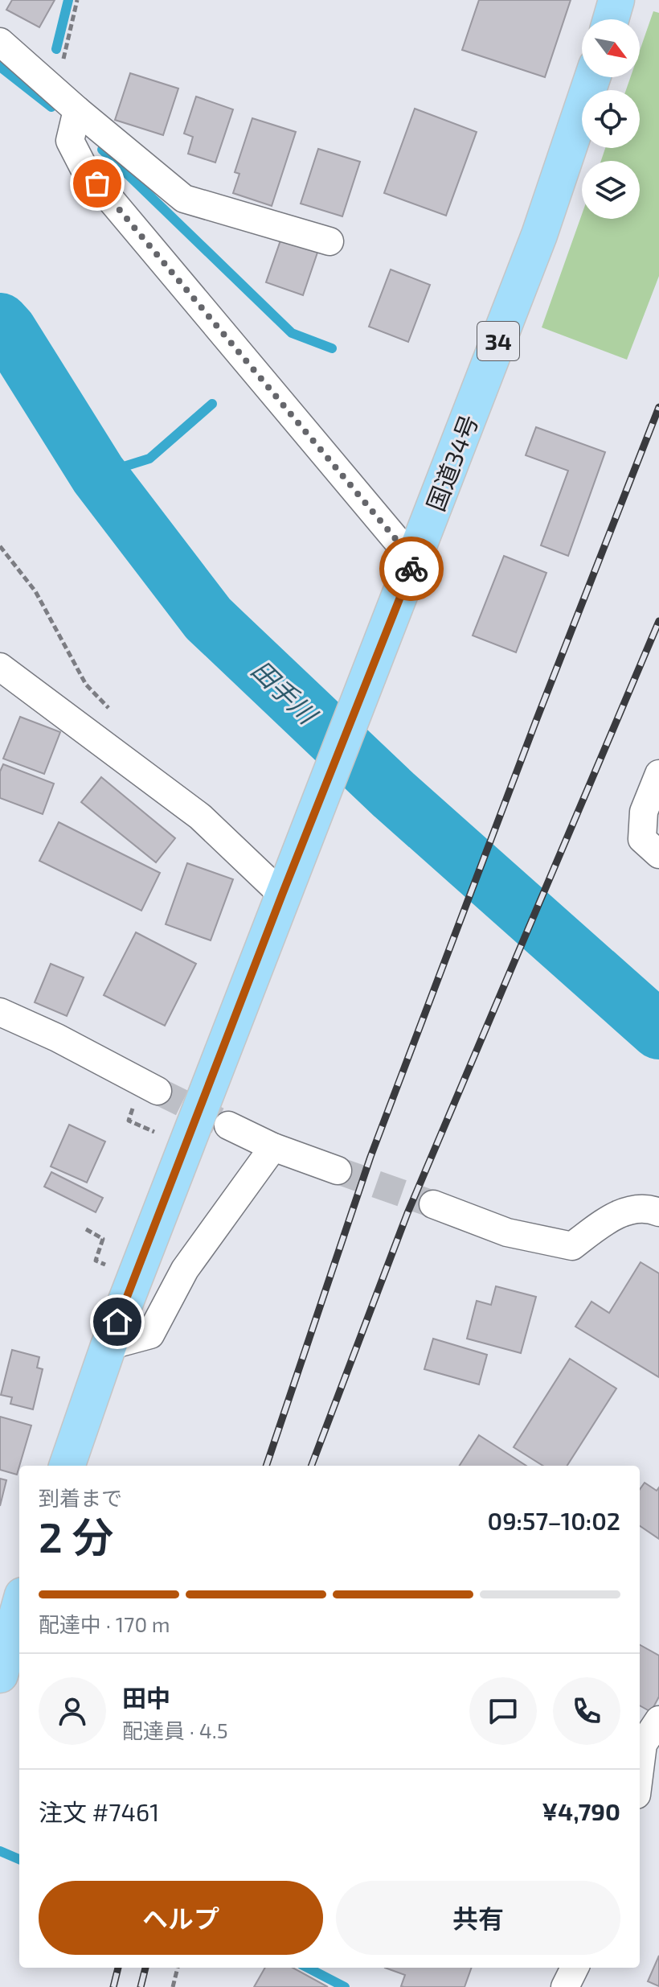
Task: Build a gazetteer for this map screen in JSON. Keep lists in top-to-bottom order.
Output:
{
  "streets": {
    "highway": ["34", "国道34号"]
  },
  "water": ["田手川"],
  "north": "bottom right",
  "page": {
    "heading": ["2 分", "到着まで", "09:57–10:02"],
    "panel": [
      "田中",
      "配達員 · 4.5",
      "注文 #7461",
      "¥4,790"
    ],
    "bar": "配達中 · 170 m",
    "buttons": ["ヘルプ", "共有"]
  }
}
